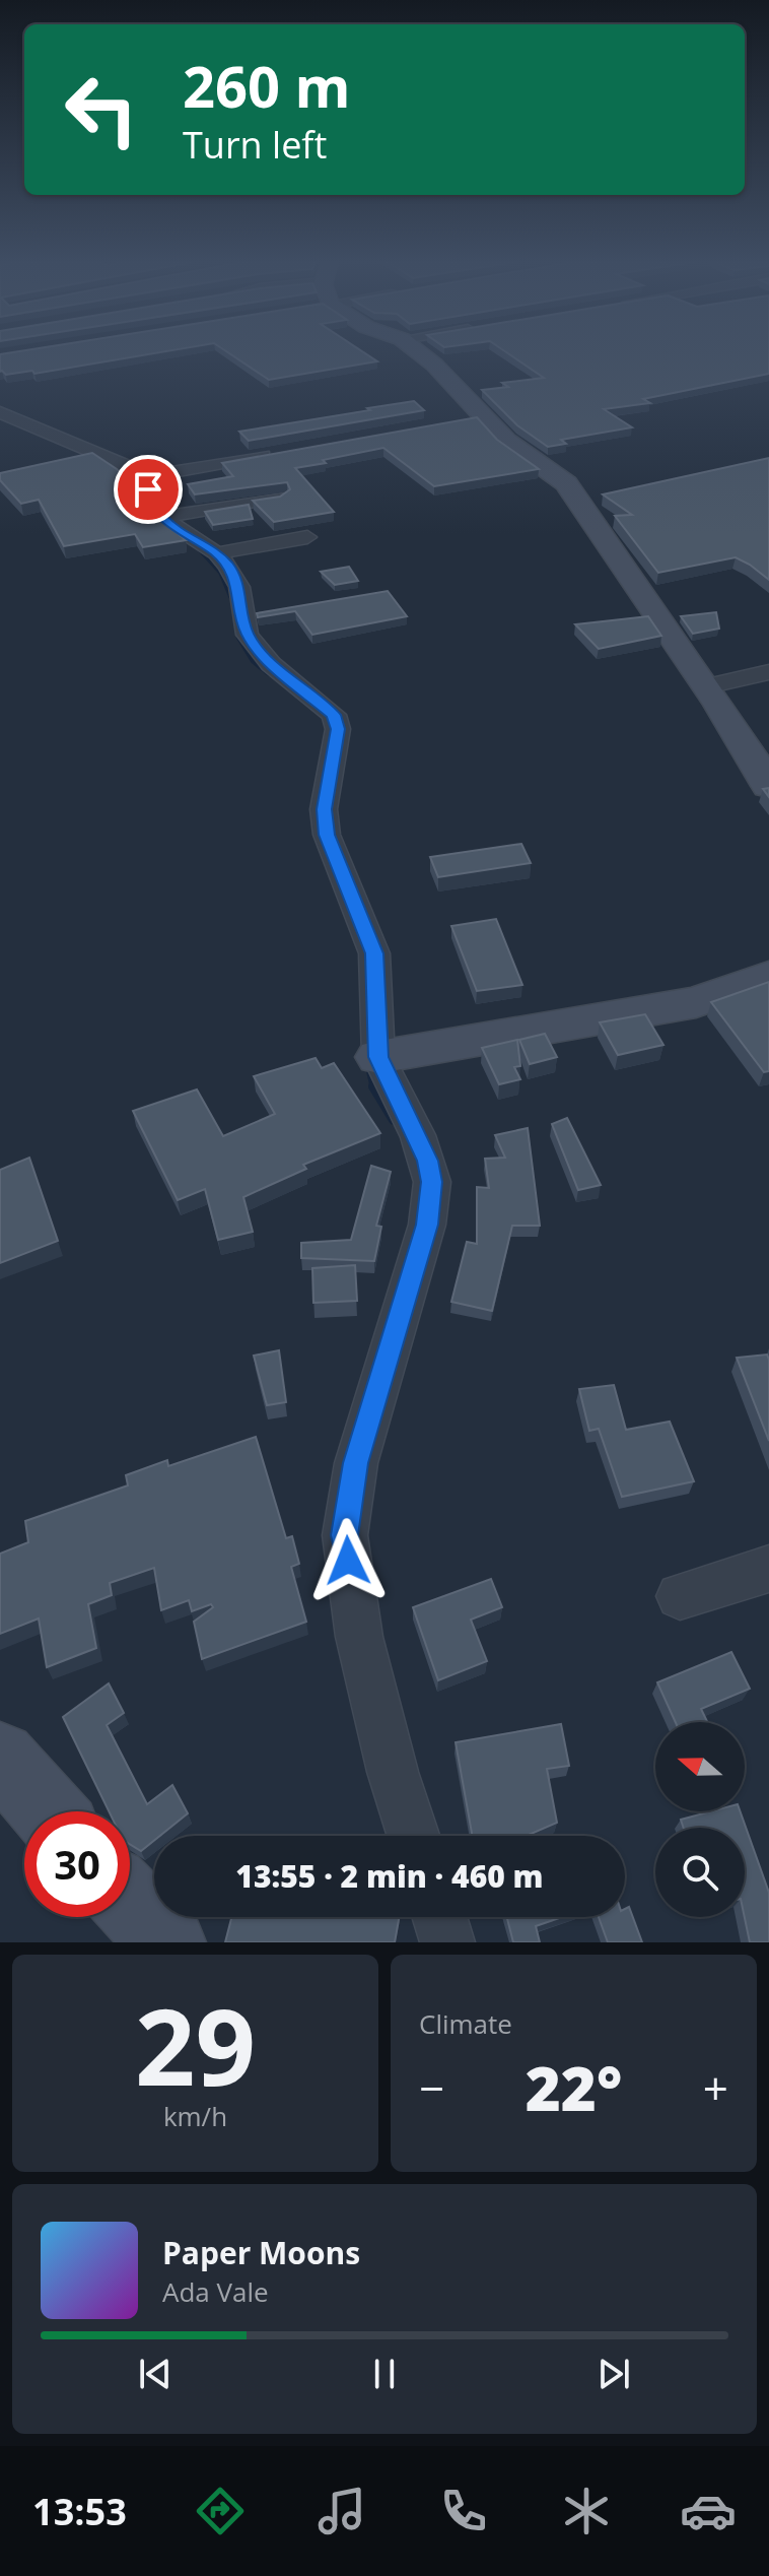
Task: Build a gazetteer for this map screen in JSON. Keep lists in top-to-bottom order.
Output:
{
  "north": "left",
  "page": {
    "turn": ["260 m", "Turn left"],
    "limit": "30",
    "trip": "13:55 · 2 min · 460 m",
    "tile": [
      ["29", "km/h"],
      "Climate"
    ],
    "heat": ["−", "22°", "+"],
    "song": ["Paper Moons", "Ada Vale"],
    "tabs": "13:53"
  }
}
